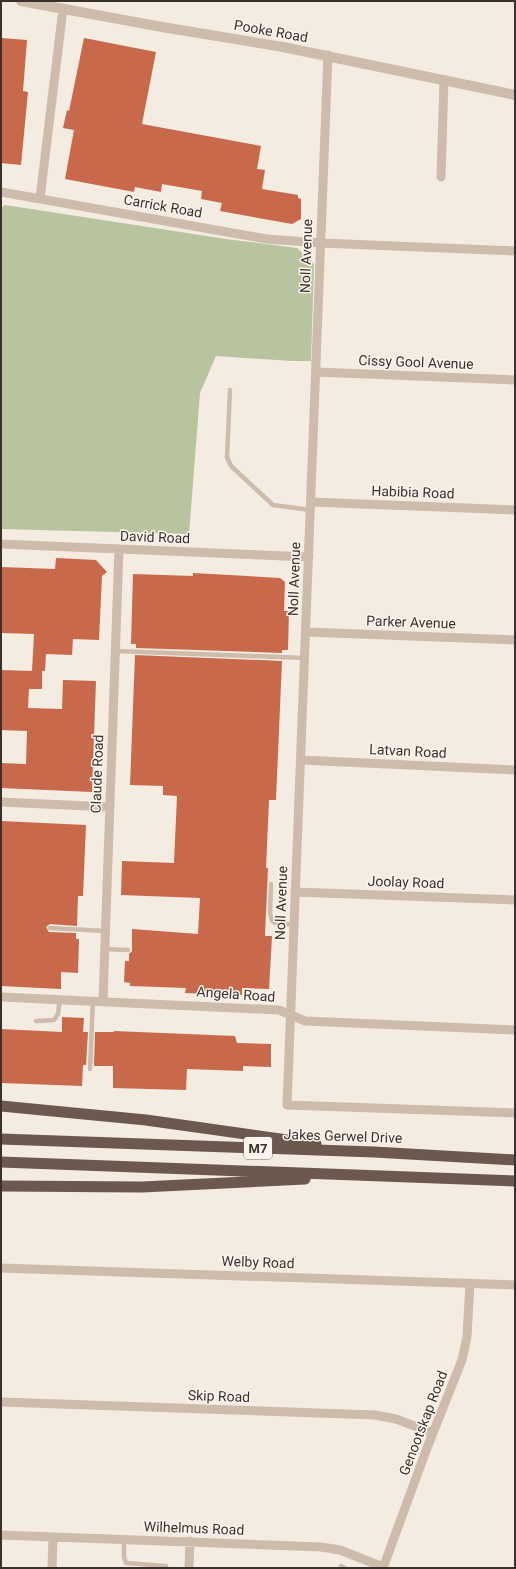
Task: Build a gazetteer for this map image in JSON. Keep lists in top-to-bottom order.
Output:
{
  "streets": {
    "highway": ["Jakes Gerwel Drive", "M7"],
    "street": [
      "Pooke Road",
      "Carrick Road",
      "Noll Avenue",
      "Cissy Gool Avenue",
      "Habibia Road",
      "David Road",
      "Parker Avenue",
      "Latvan Road",
      "Claude Road",
      "Joolay Road",
      "Angela Road",
      "Welby Road",
      "Skip Road",
      "Genootskap Road",
      "Wilhelmus Road"
    ]
  },
  "crossings": [
    ["Pooke Road", "Noll Avenue"],
    ["Carrick Road", "Noll Avenue"],
    ["Noll Avenue", "Cissy Gool Avenue"],
    ["Noll Avenue", "Habibia Road"],
    ["Noll Avenue", "David Road"],
    ["Noll Avenue", "Parker Avenue"],
    ["Noll Avenue", "Latvan Road"],
    ["Noll Avenue", "Joolay Road"],
    ["Noll Avenue", "Angela Road"],
    ["David Road", "Claude Road"],
    ["Claude Road", "Angela Road"],
    ["Welby Road", "Genootskap Road"],
    ["Skip Road", "Genootskap Road"],
    ["Genootskap Road", "Wilhelmus Road"]
  ]
}
